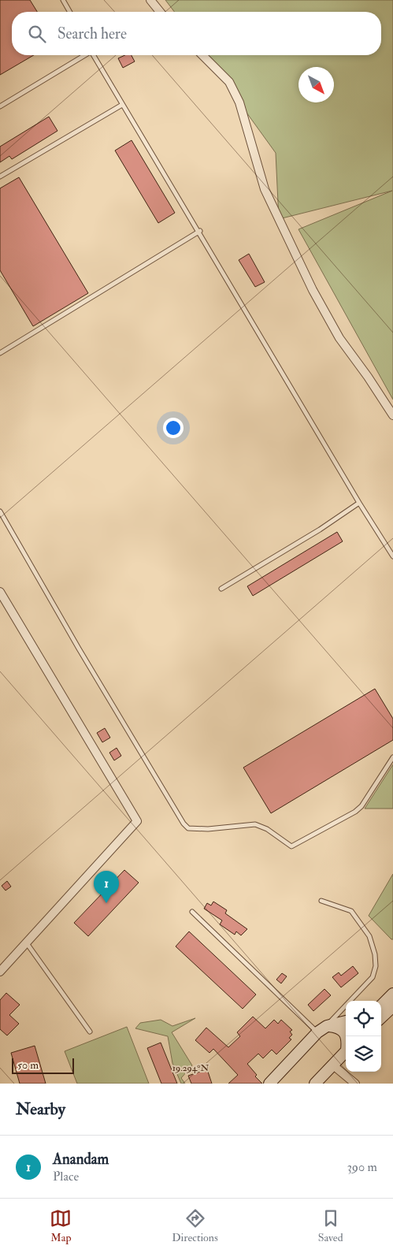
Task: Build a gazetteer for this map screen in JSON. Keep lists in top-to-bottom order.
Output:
{
  "scale_bar": "50 m",
  "north": "bottom right",
  "page": {
    "search": "Search here",
    "pins": "1",
    "scale": "50 m",
    "heading": "Nearby",
    "list": [
      {
        "mark": "1",
        "name": "Anandam",
        "note": "Place",
        "value": "390 m"
      }
    ],
    "nav": ["Map", "Directions", "Saved"]
  },
  "coordinates": ["19.294°N"]
}
